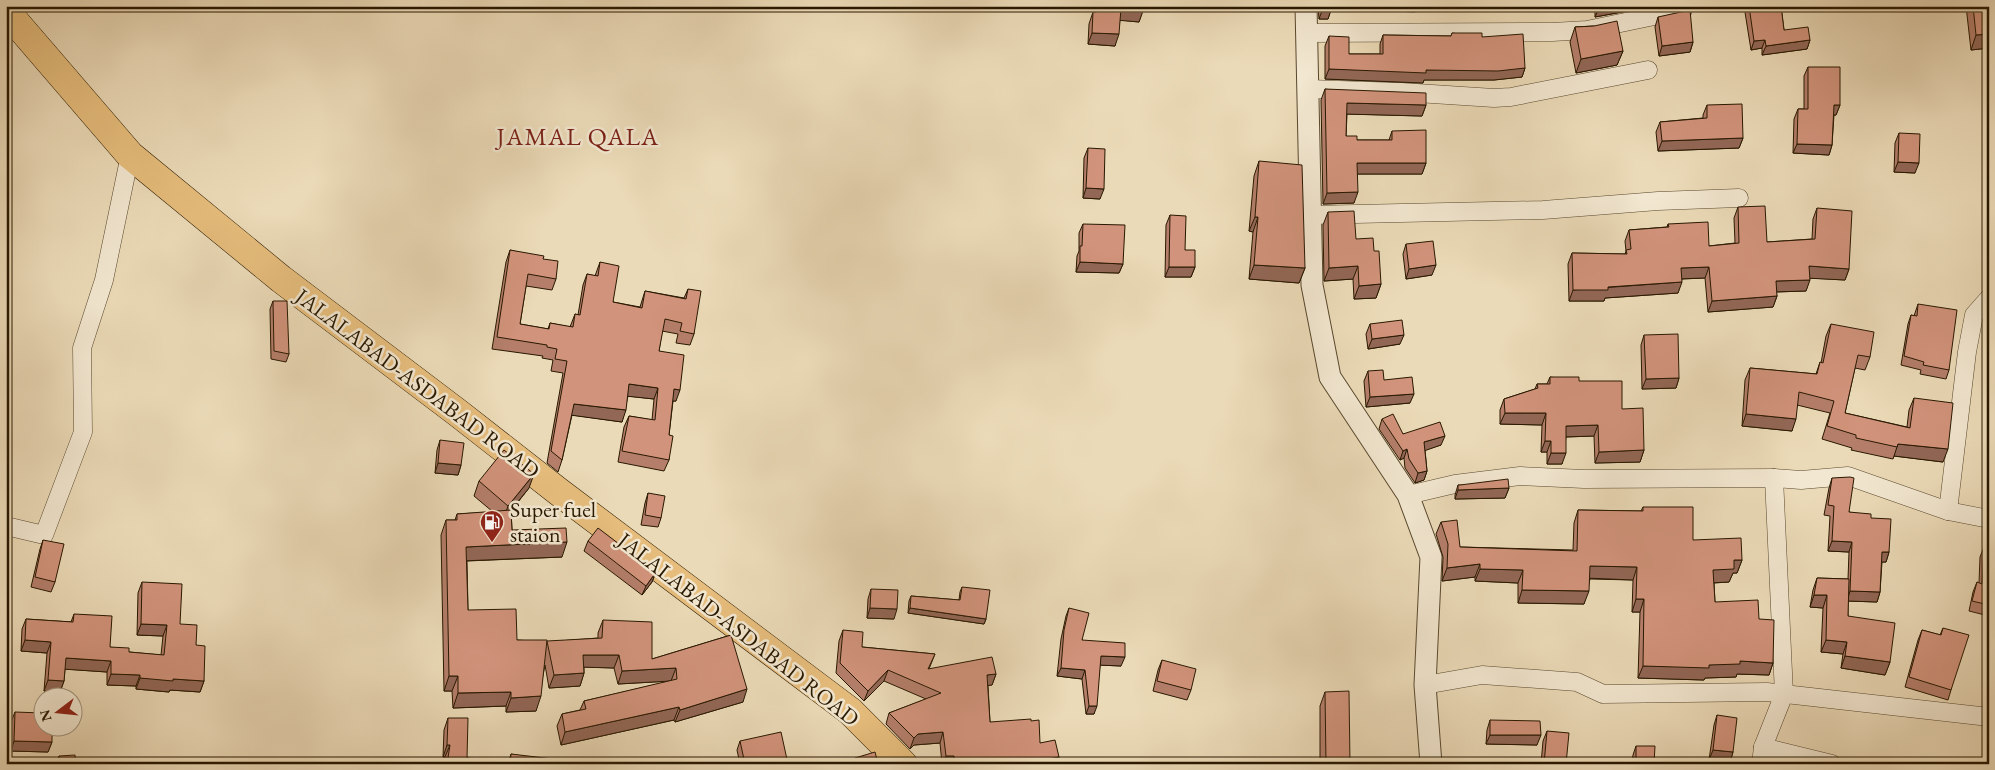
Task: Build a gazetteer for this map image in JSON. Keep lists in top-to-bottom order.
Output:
{
  "streets": {
    "main road": ["JALALABAD-ASDABAD ROAD"]
  },
  "districts": ["JAMAL QALA"],
  "places": {
    "fuel station": ["Super fuel staion"]
  },
  "north": "left"
}
